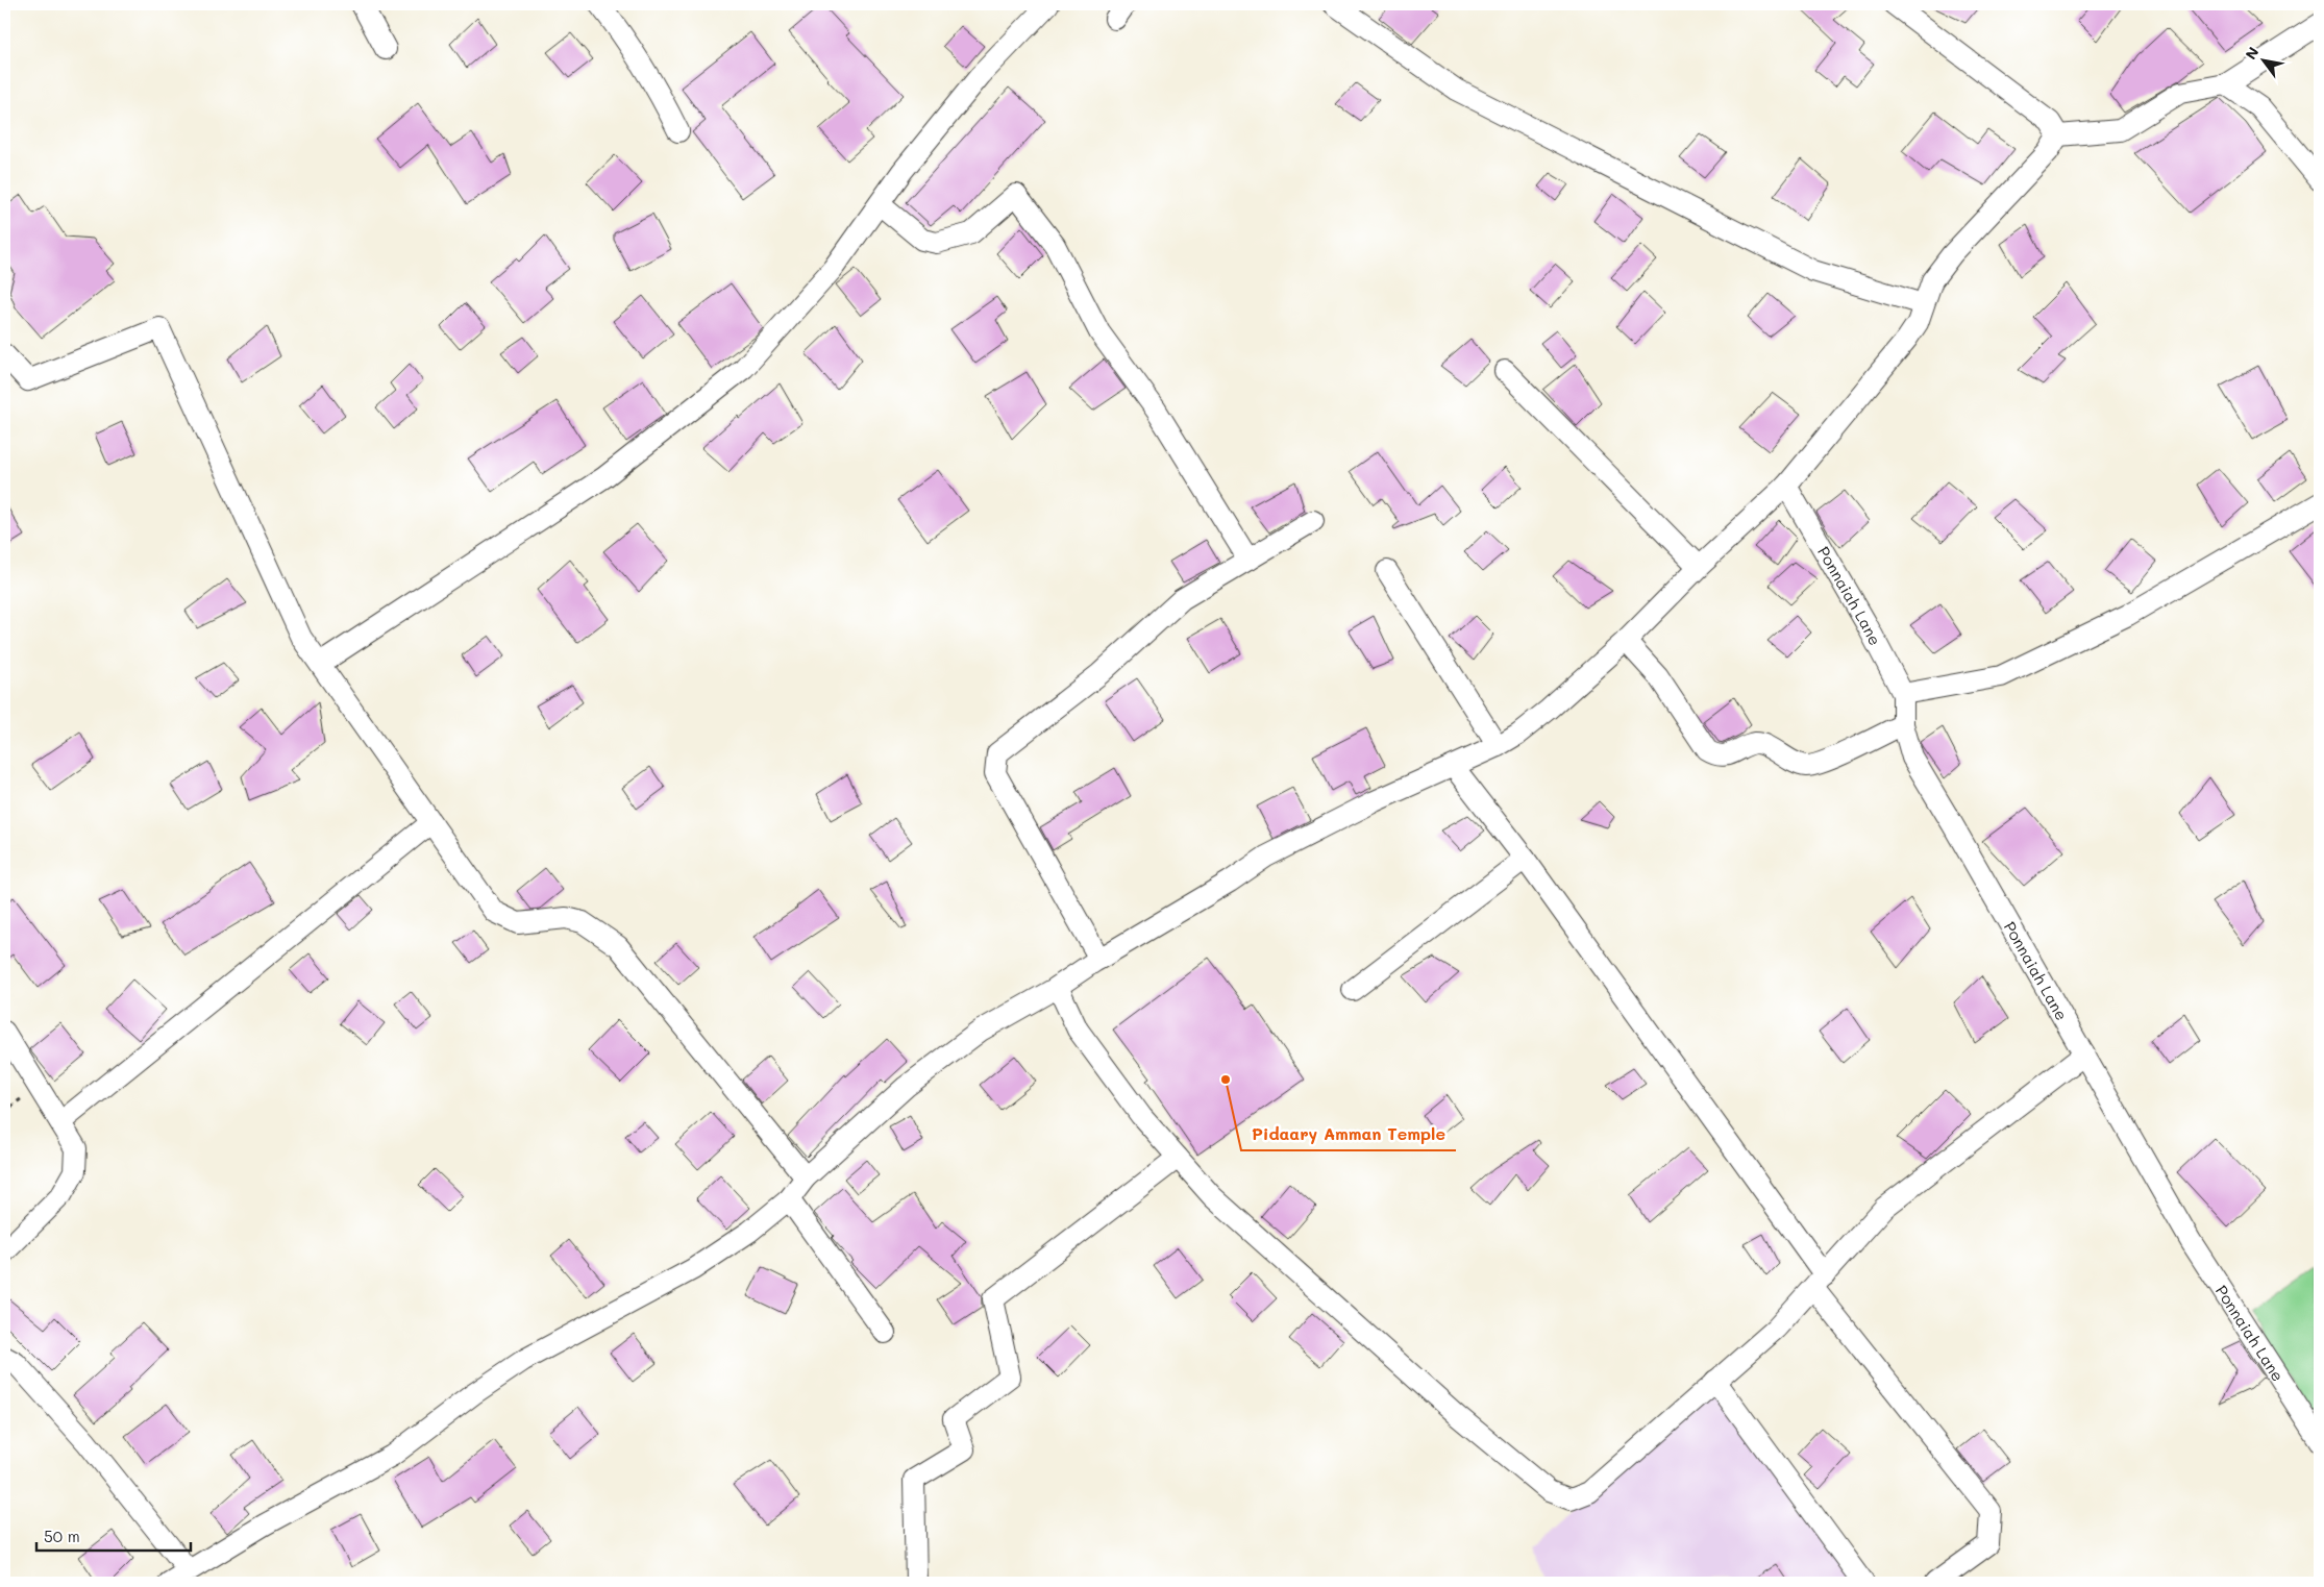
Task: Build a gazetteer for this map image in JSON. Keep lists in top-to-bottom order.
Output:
{
  "streets": {
    "street": ["Ponnaiah Lane"]
  },
  "places": ["Pidaary Amman Temple"],
  "scale_bar": "50 m",
  "north": "top left"
}
